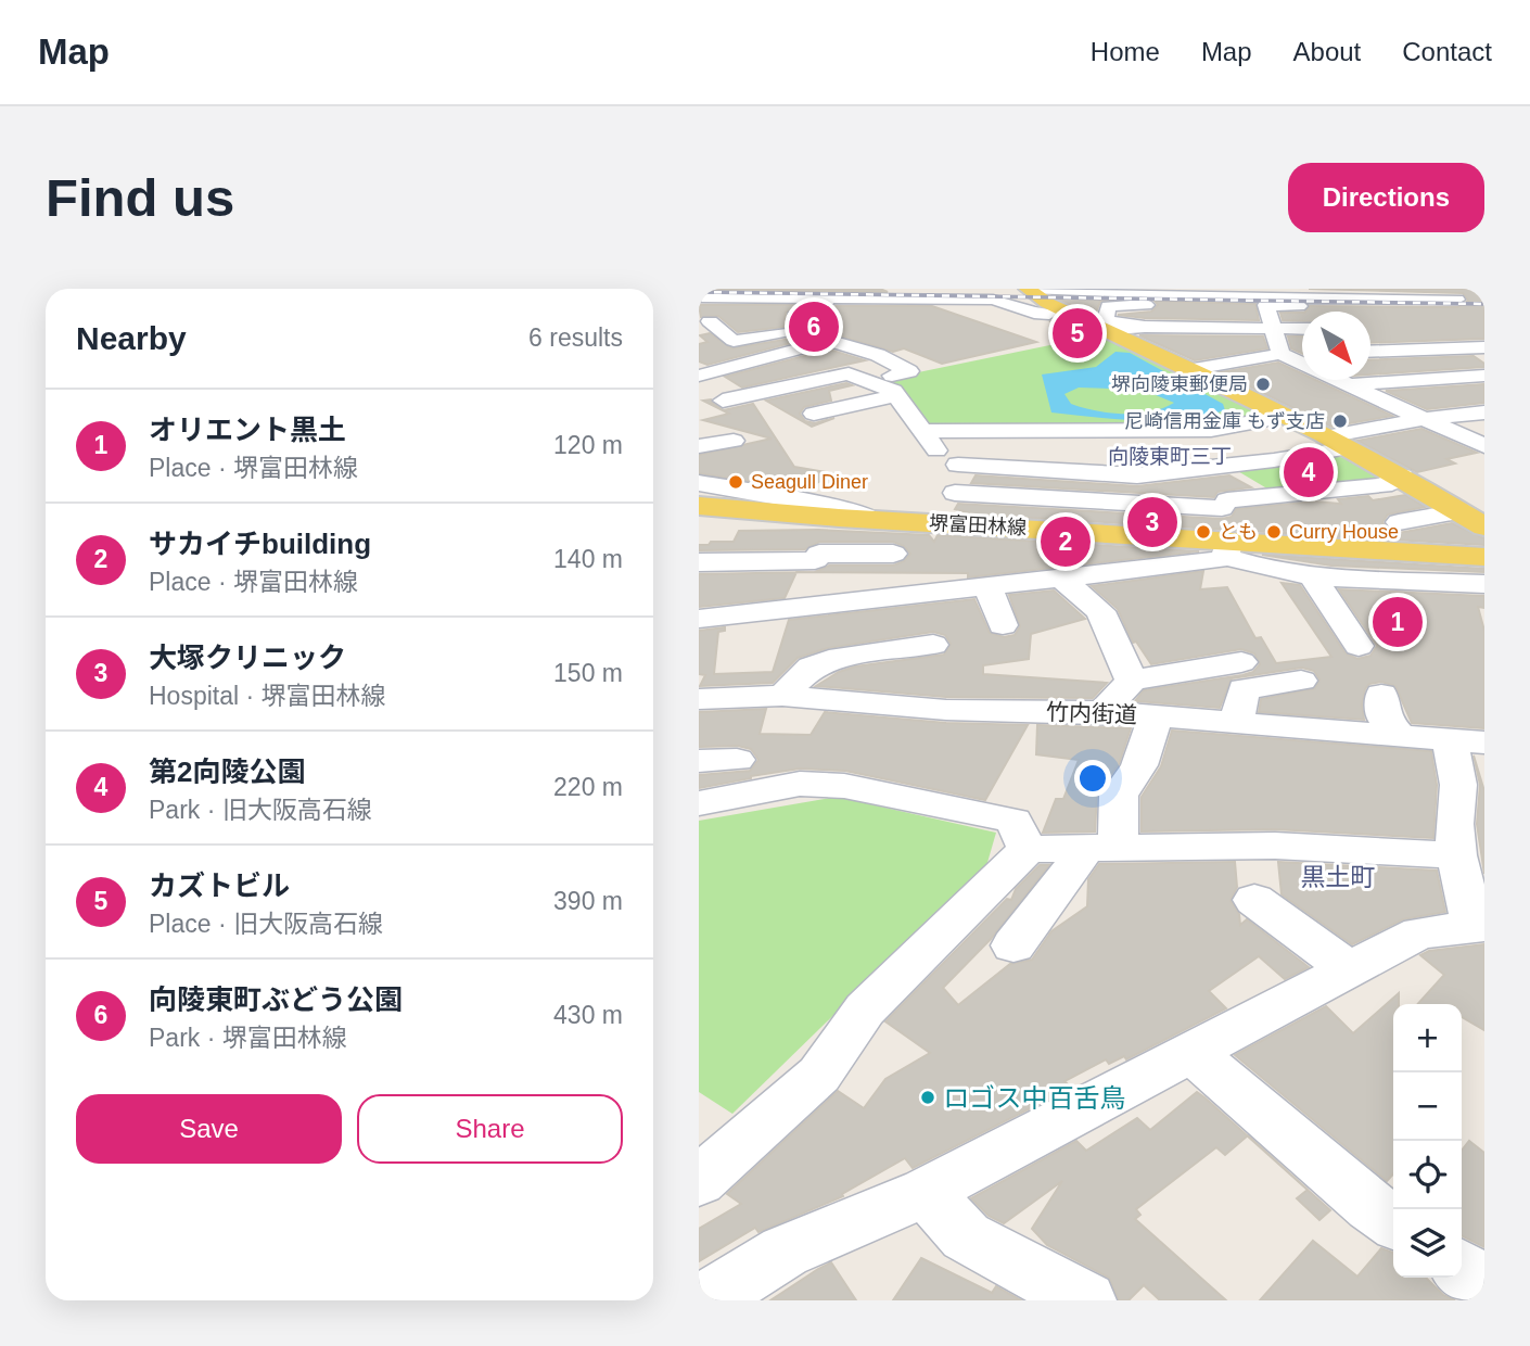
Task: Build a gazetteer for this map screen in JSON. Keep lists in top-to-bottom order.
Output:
{
  "streets": {
    "main road": ["堺富田林線"],
    "street": ["竹内街道"]
  },
  "districts": ["向陵東町三丁", "黒土町"],
  "places": [
    "堺向陵東郵便局",
    "尼崎信用金庫 もず支店",
    "Seagull Diner",
    "とも",
    "Curry House",
    "ロゴス中百舌鳥"
  ],
  "north": "bottom right",
  "page": {
    "header": "Map",
    "nav": [
      "Home",
      "Map",
      "About",
      "Contact"
    ],
    "buttons": [
      "Directions",
      ["Save", "Share"]
    ],
    "title": "Find us",
    "heading": ["Nearby", "6 results"],
    "pins": [
      "6",
      "5",
      "4",
      "3",
      "2",
      "1"
    ],
    "list": [
      {
        "mark": "1",
        "name": "オリエント黒土",
        "note": "Place · 堺富田林線",
        "value": "120 m"
      },
      {
        "mark": "2",
        "name": "サカイチbuilding",
        "note": "Place · 堺富田林線",
        "value": "140 m"
      },
      {
        "mark": "3",
        "name": "大塚クリニック",
        "note": "Hospital · 堺富田林線",
        "value": "150 m"
      },
      {
        "mark": "4",
        "name": "第2向陵公園",
        "note": "Park · 旧大阪高石線",
        "value": "220 m"
      },
      {
        "mark": "5",
        "name": "カズトビル",
        "note": "Place · 旧大阪高石線",
        "value": "390 m"
      },
      {
        "mark": "6",
        "name": "向陵東町ぶどう公園",
        "note": "Park · 堺富田林線",
        "value": "430 m"
      }
    ],
    "map_buttons": ["+", "−"]
  }
}
